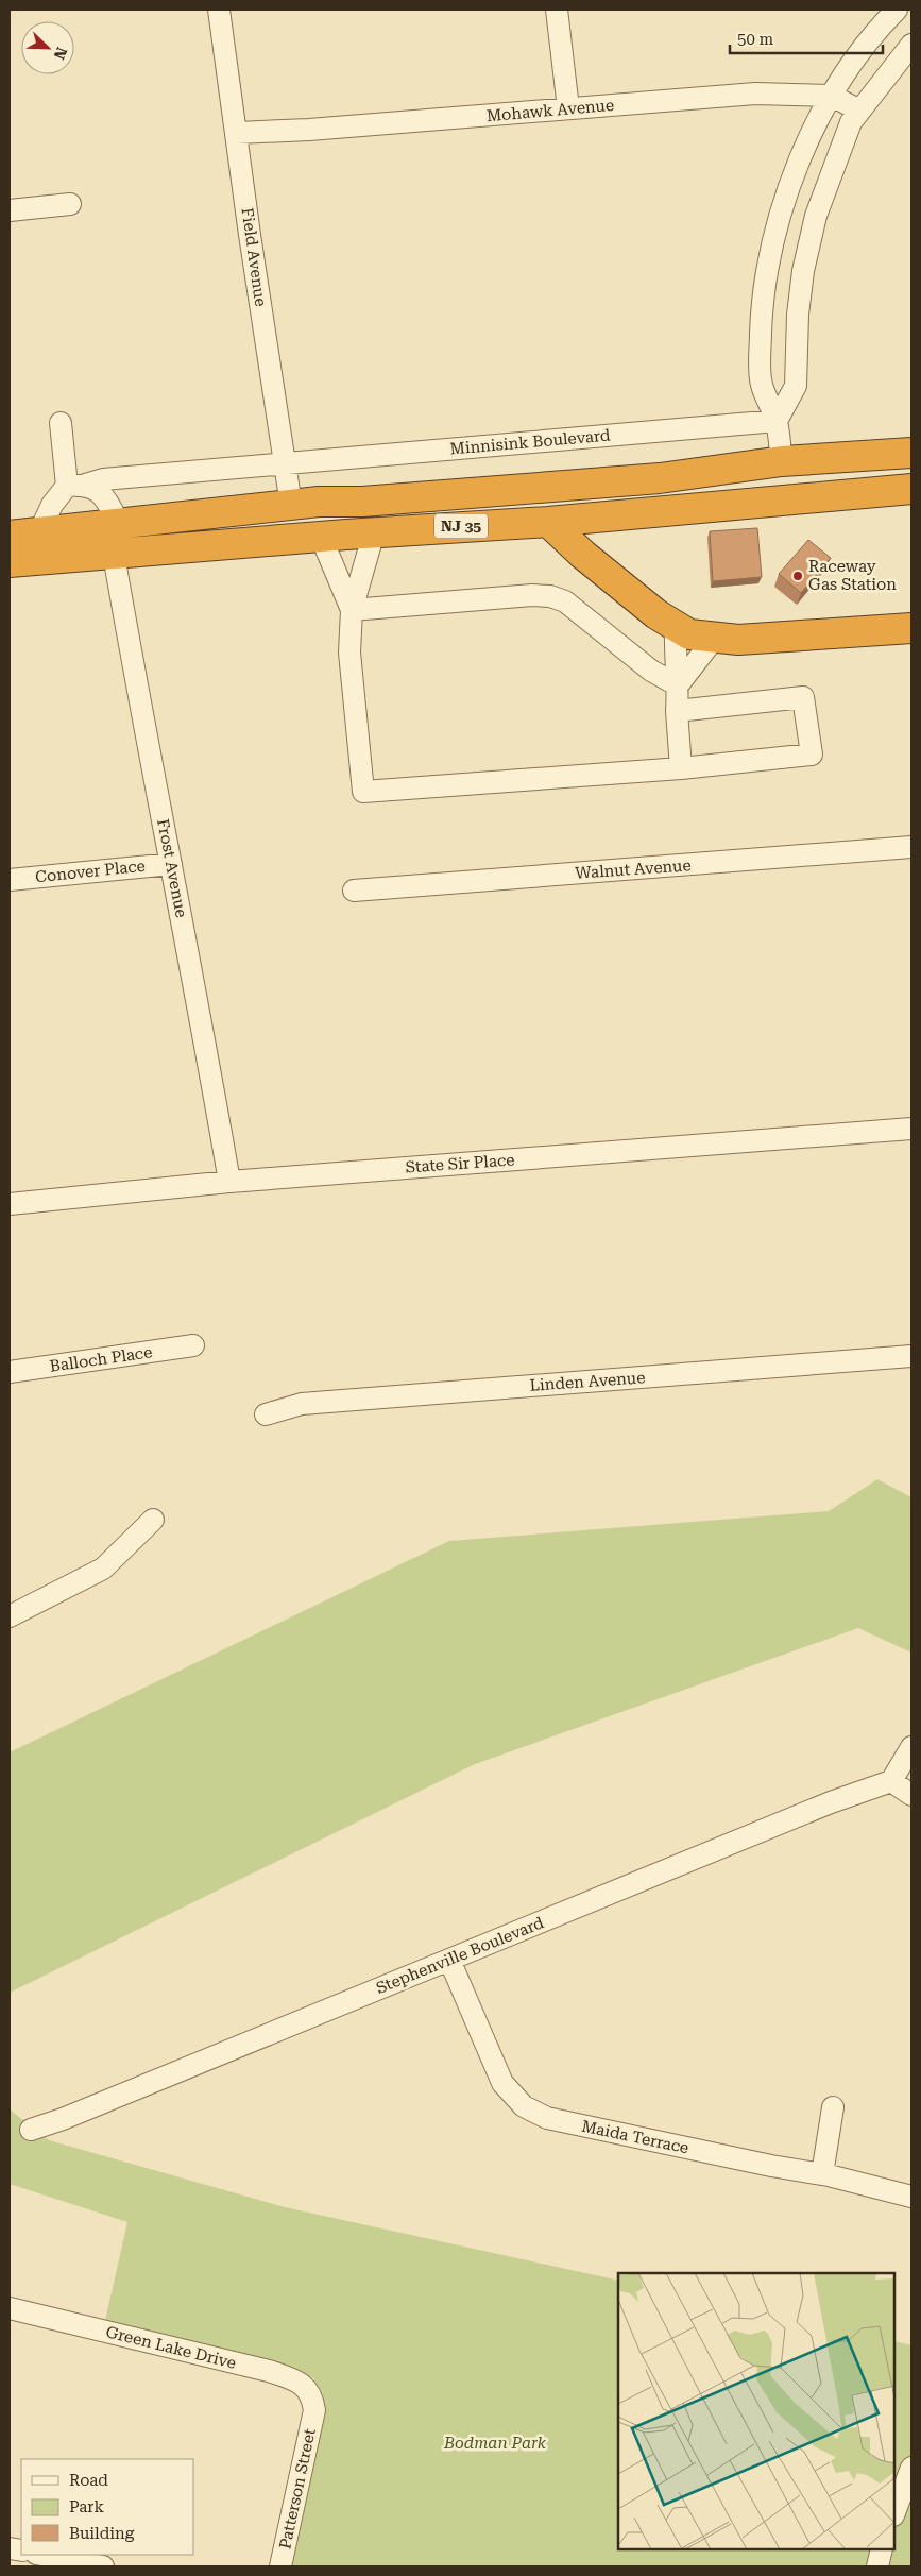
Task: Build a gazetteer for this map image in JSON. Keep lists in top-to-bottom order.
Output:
{
  "streets": {
    "highway": ["NJ 35"],
    "street": [
      "Mohawk Avenue",
      "Field Avenue",
      "Minnisink Boulevard",
      "Frost Avenue",
      "Walnut Avenue",
      "Conover Place",
      "State Sir Place",
      "Balloch Place",
      "Linden Avenue",
      "Stephenville Boulevard",
      "Maida Terrace",
      "Green Lake Drive",
      "Patterson Street"
    ]
  },
  "crossings": [
    ["Mohawk Avenue", "Field Avenue"],
    ["Field Avenue", "Minnisink Boulevard"],
    ["Field Avenue", "NJ 35"],
    ["NJ 35", "Frost Avenue"],
    ["Frost Avenue", "Conover Place"],
    ["Frost Avenue", "State Sir Place"],
    ["Stephenville Boulevard", "Maida Terrace"],
    ["Green Lake Drive", "Patterson Street"]
  ],
  "parks": ["Bodman Park"],
  "places": ["Raceway Gas Station"],
  "legend": ["Road", "Park", "Building"],
  "scale_bar": "50 m",
  "north": "bottom right"
}
